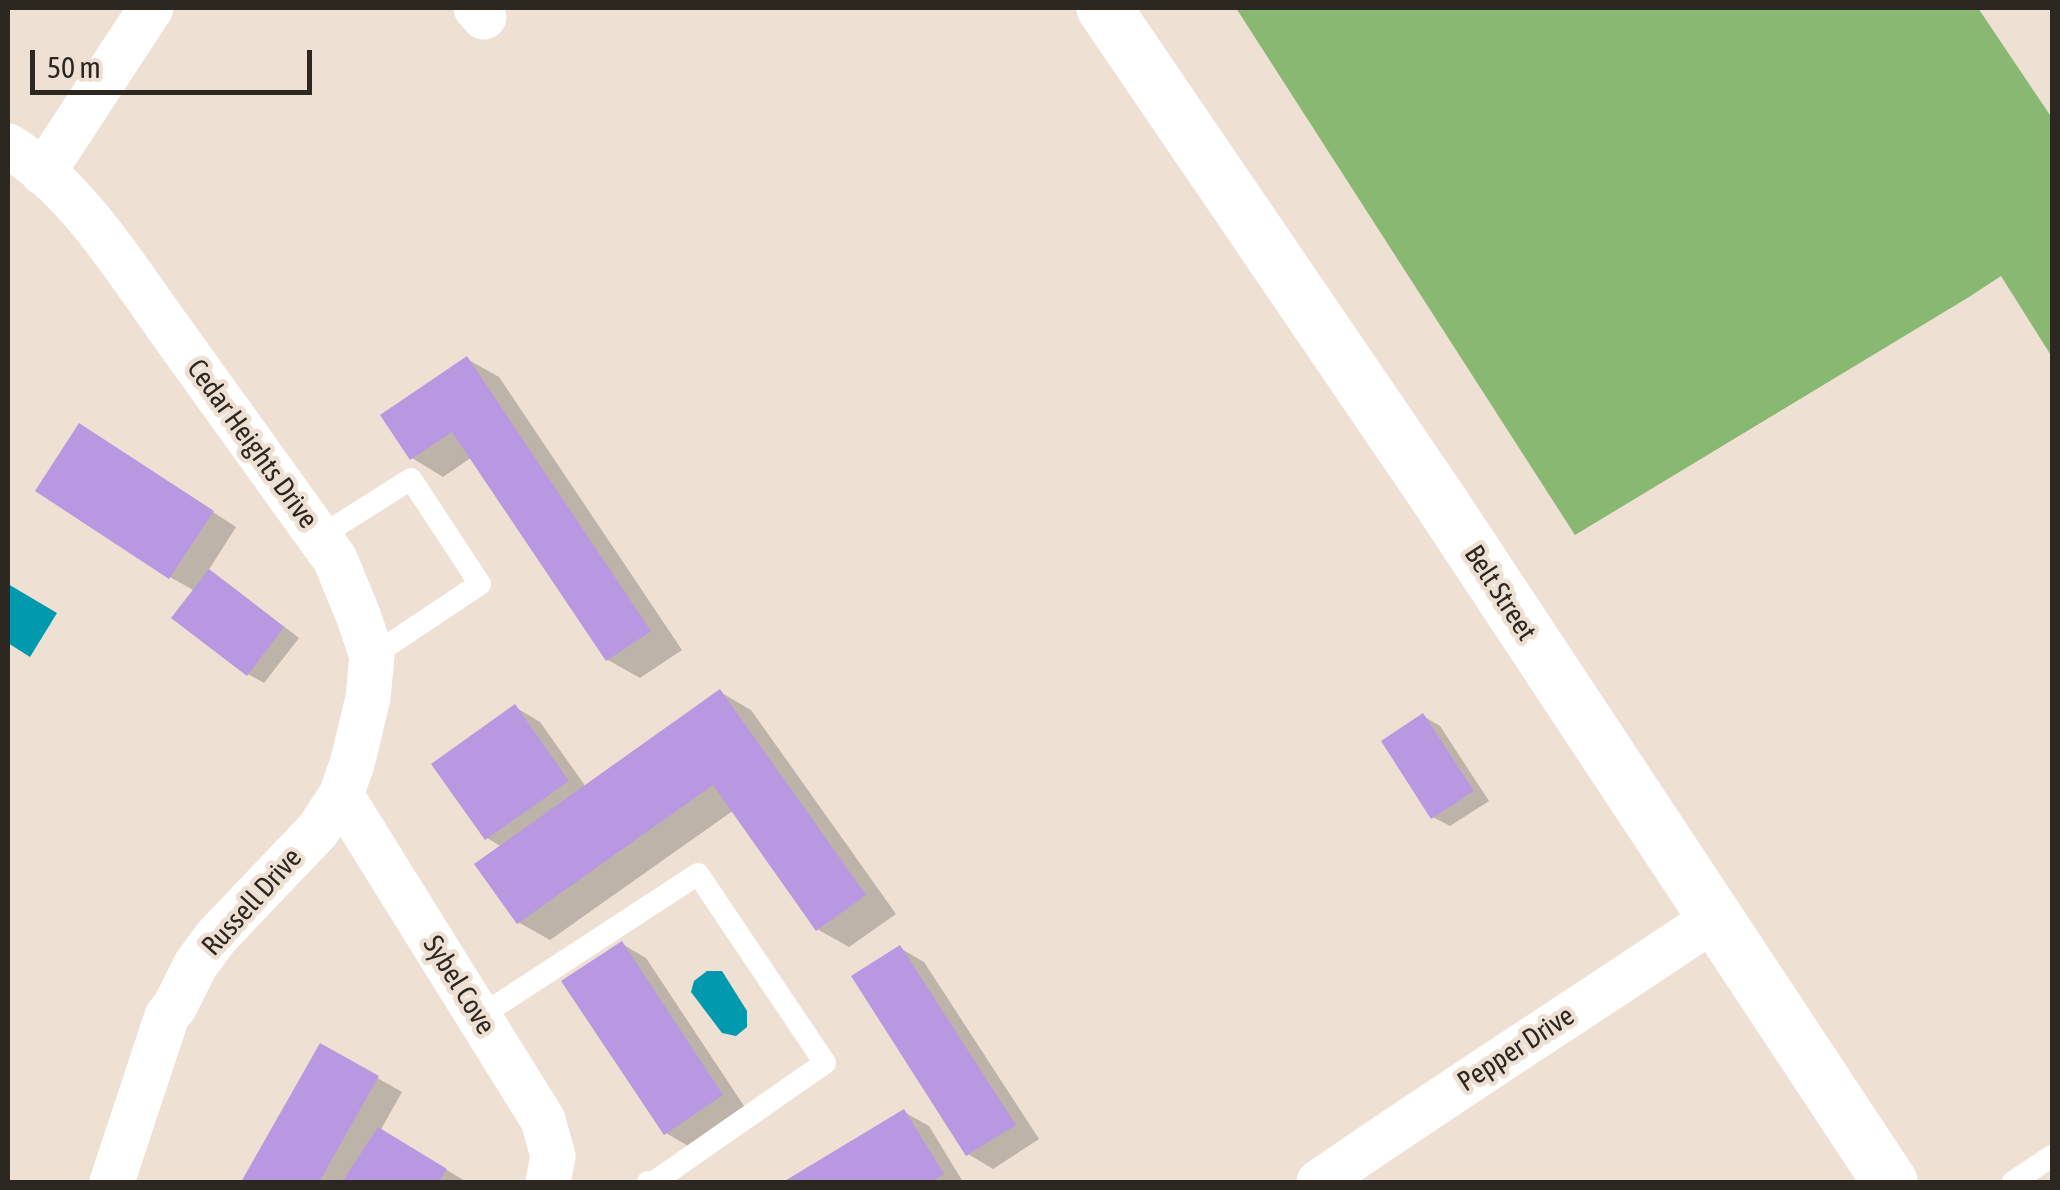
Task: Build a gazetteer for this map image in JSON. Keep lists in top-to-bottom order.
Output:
{
  "streets": {
    "street": [
      "Cedar Heights Drive",
      "Belt Street",
      "Russell Drive",
      "Sybel Cove",
      "Pepper Drive"
    ]
  },
  "crossings": [
    ["Cedar Heights Drive", "Russell Drive"],
    ["Cedar Heights Drive", "Sybel Cove"],
    ["Belt Street", "Pepper Drive"],
    ["Russell Drive", "Sybel Cove"]
  ],
  "scale_bar": "50 m"
}
